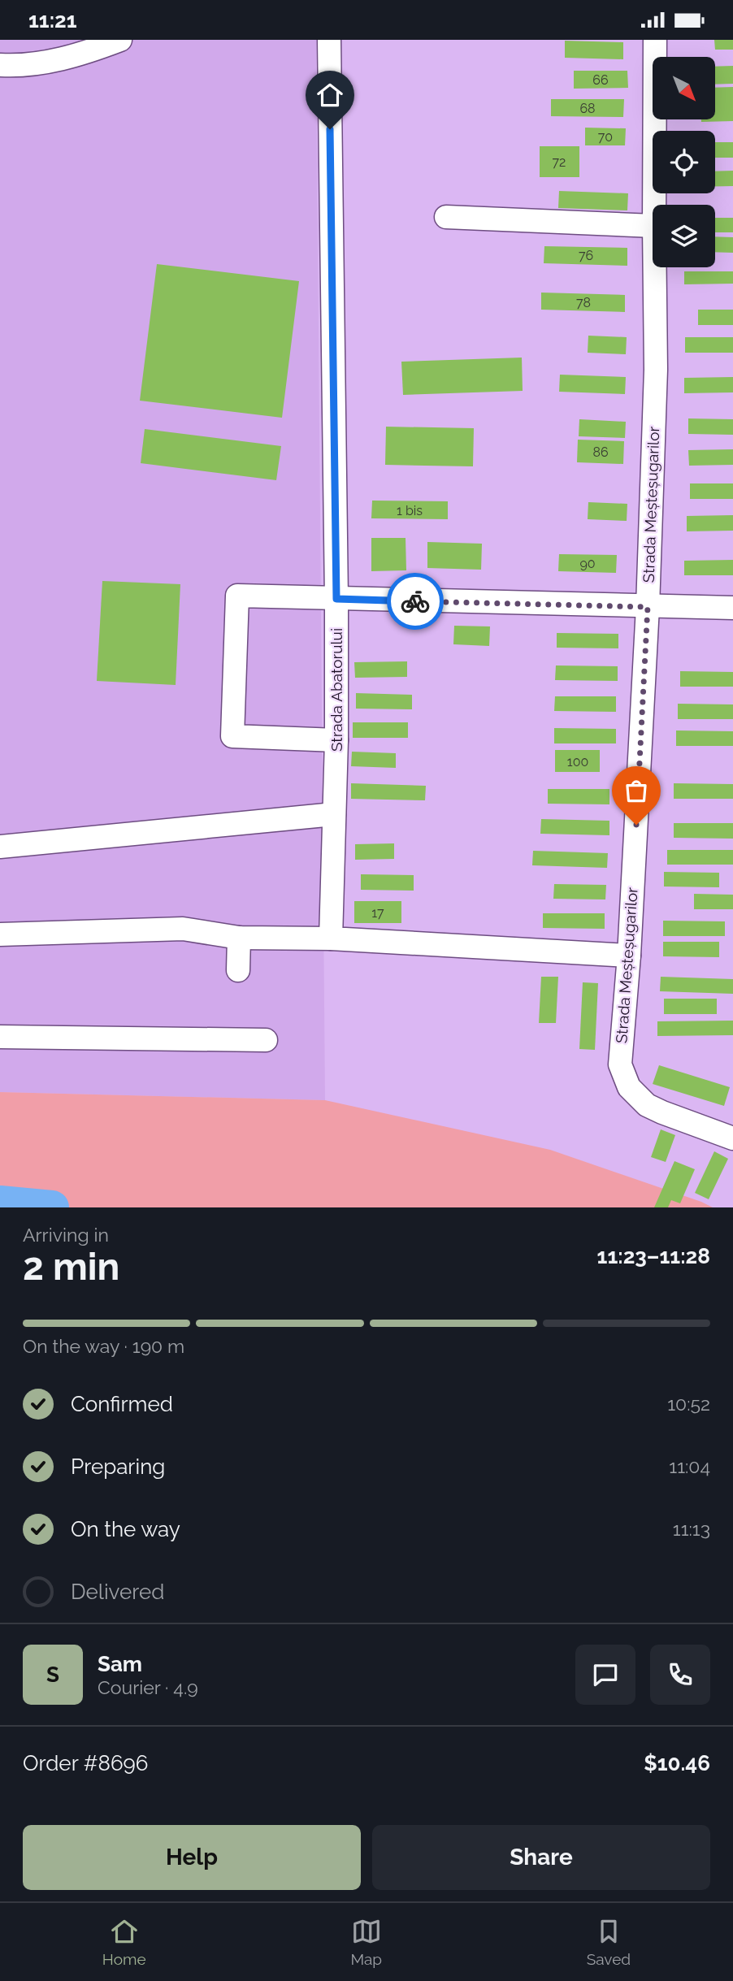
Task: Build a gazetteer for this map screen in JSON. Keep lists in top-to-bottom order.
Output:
{
  "streets": {
    "street": ["Strada Meșteșugarilor", "Strada Abatorului"]
  },
  "house_numbers": [
    "66",
    "68",
    "70",
    "72",
    "76",
    "78",
    "86",
    "1 bis",
    "90",
    "100",
    "17"
  ],
  "north": "bottom right",
  "page": {
    "status": "11:21",
    "heading": ["2 min", "Arriving in", "11:23–11:28"],
    "panel": [
      "Sam",
      "Courier · 4.9",
      "Order #8696",
      "$10.46"
    ],
    "bar": "On the way · 190 m",
    "list": [
      ["Confirmed", "10:52"],
      ["Preparing", "11:04"],
      ["On the way", "11:13"],
      "Delivered"
    ],
    "round": "S",
    "buttons": ["Help", "Share"],
    "tabs": ["Home", "Map", "Saved"]
  }
}
